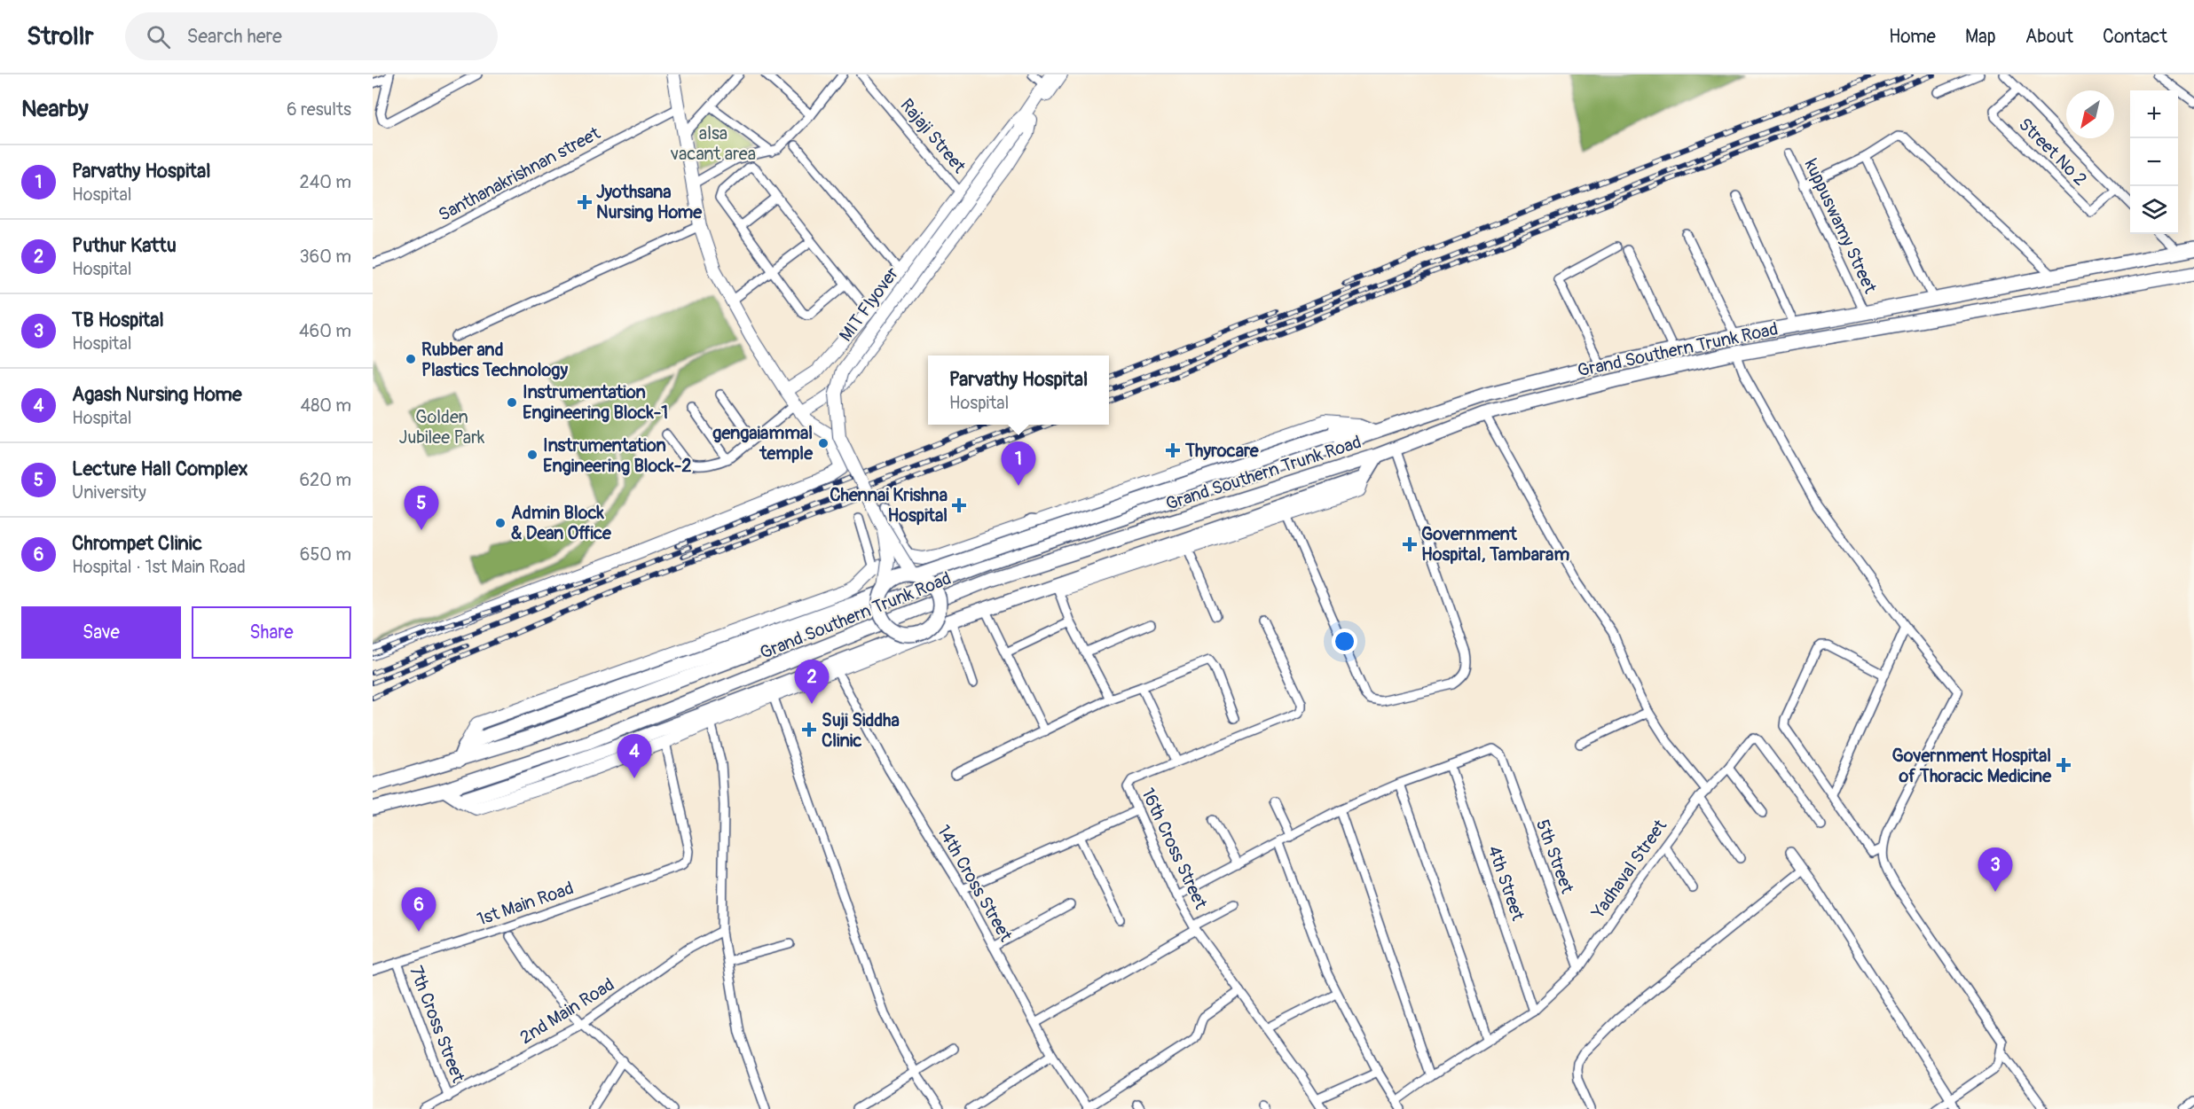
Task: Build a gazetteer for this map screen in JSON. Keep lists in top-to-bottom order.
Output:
{
  "streets": {
    "main road": ["Grand Southern Trunk Road"],
    "street": [
      "Rajaji Street",
      "Street No 2",
      "Santhanakrishnan street",
      "kuppuswamy Street",
      "MIT Flyover",
      "16th Cross Street",
      "5th Street",
      "Yadhaval Street",
      "14th Cross Street",
      "4th Street",
      "1st Main Road",
      "2nd Main Road",
      "7th Cross Street"
    ]
  },
  "crossings": [
    ["kuppuswamy Street", "Grand Southern Trunk Road"],
    ["5th Street", "Yadhaval Street"],
    ["5th Street", "4th Street"],
    ["Yadhaval Street", "4th Street"],
    ["1st Main Road", "7th Cross Street"],
    ["2nd Main Road", "7th Cross Street"]
  ],
  "parks": ["alsa vacant area", "Golden Jubilee Park"],
  "places": {
    "health": [
      "Jyothsana Nursing Home",
      "Thyrocare",
      "Chennai Krishna Hospital",
      "Government Hospital, Tambaram",
      "Suji Siddha Clinic",
      "Government Hospital of Thoracic Medicine"
    ],
    "other": [
      "Rubber and Plastics Technology",
      "Instrumentation Engineering Block-1",
      "gengaiammal temple",
      "Instrumentation Engineering Block-2",
      "Admin Block & Dean Office"
    ]
  },
  "north": "bottom left",
  "page": {
    "header": "Strollr",
    "search": "Search here",
    "nav": [
      "Home",
      "Map",
      "About",
      "Contact"
    ],
    "heading": ["Nearby", "6 results"],
    "map_buttons": ["+", "−"],
    "list": [
      {
        "mark": "1",
        "name": "Parvathy Hospital",
        "note": "Hospital",
        "value": "240 m"
      },
      {
        "mark": "2",
        "name": "Puthur Kattu",
        "note": "Hospital",
        "value": "360 m"
      },
      {
        "mark": "3",
        "name": "TB Hospital",
        "note": "Hospital",
        "value": "460 m"
      },
      {
        "mark": "4",
        "name": "Agash Nursing Home",
        "note": "Hospital",
        "value": "480 m"
      },
      {
        "mark": "5",
        "name": "Lecture Hall Complex",
        "note": "University",
        "value": "620 m"
      },
      {
        "mark": "6",
        "name": "Chrompet Clinic",
        "note": "Hospital · 1st Main Road",
        "value": "650 m"
      }
    ],
    "popup": ["Parvathy Hospital", "Hospital"],
    "pins": [
      "1",
      "5",
      "2",
      "4",
      "3",
      "6"
    ],
    "buttons": ["Save", "Share"]
  }
}
